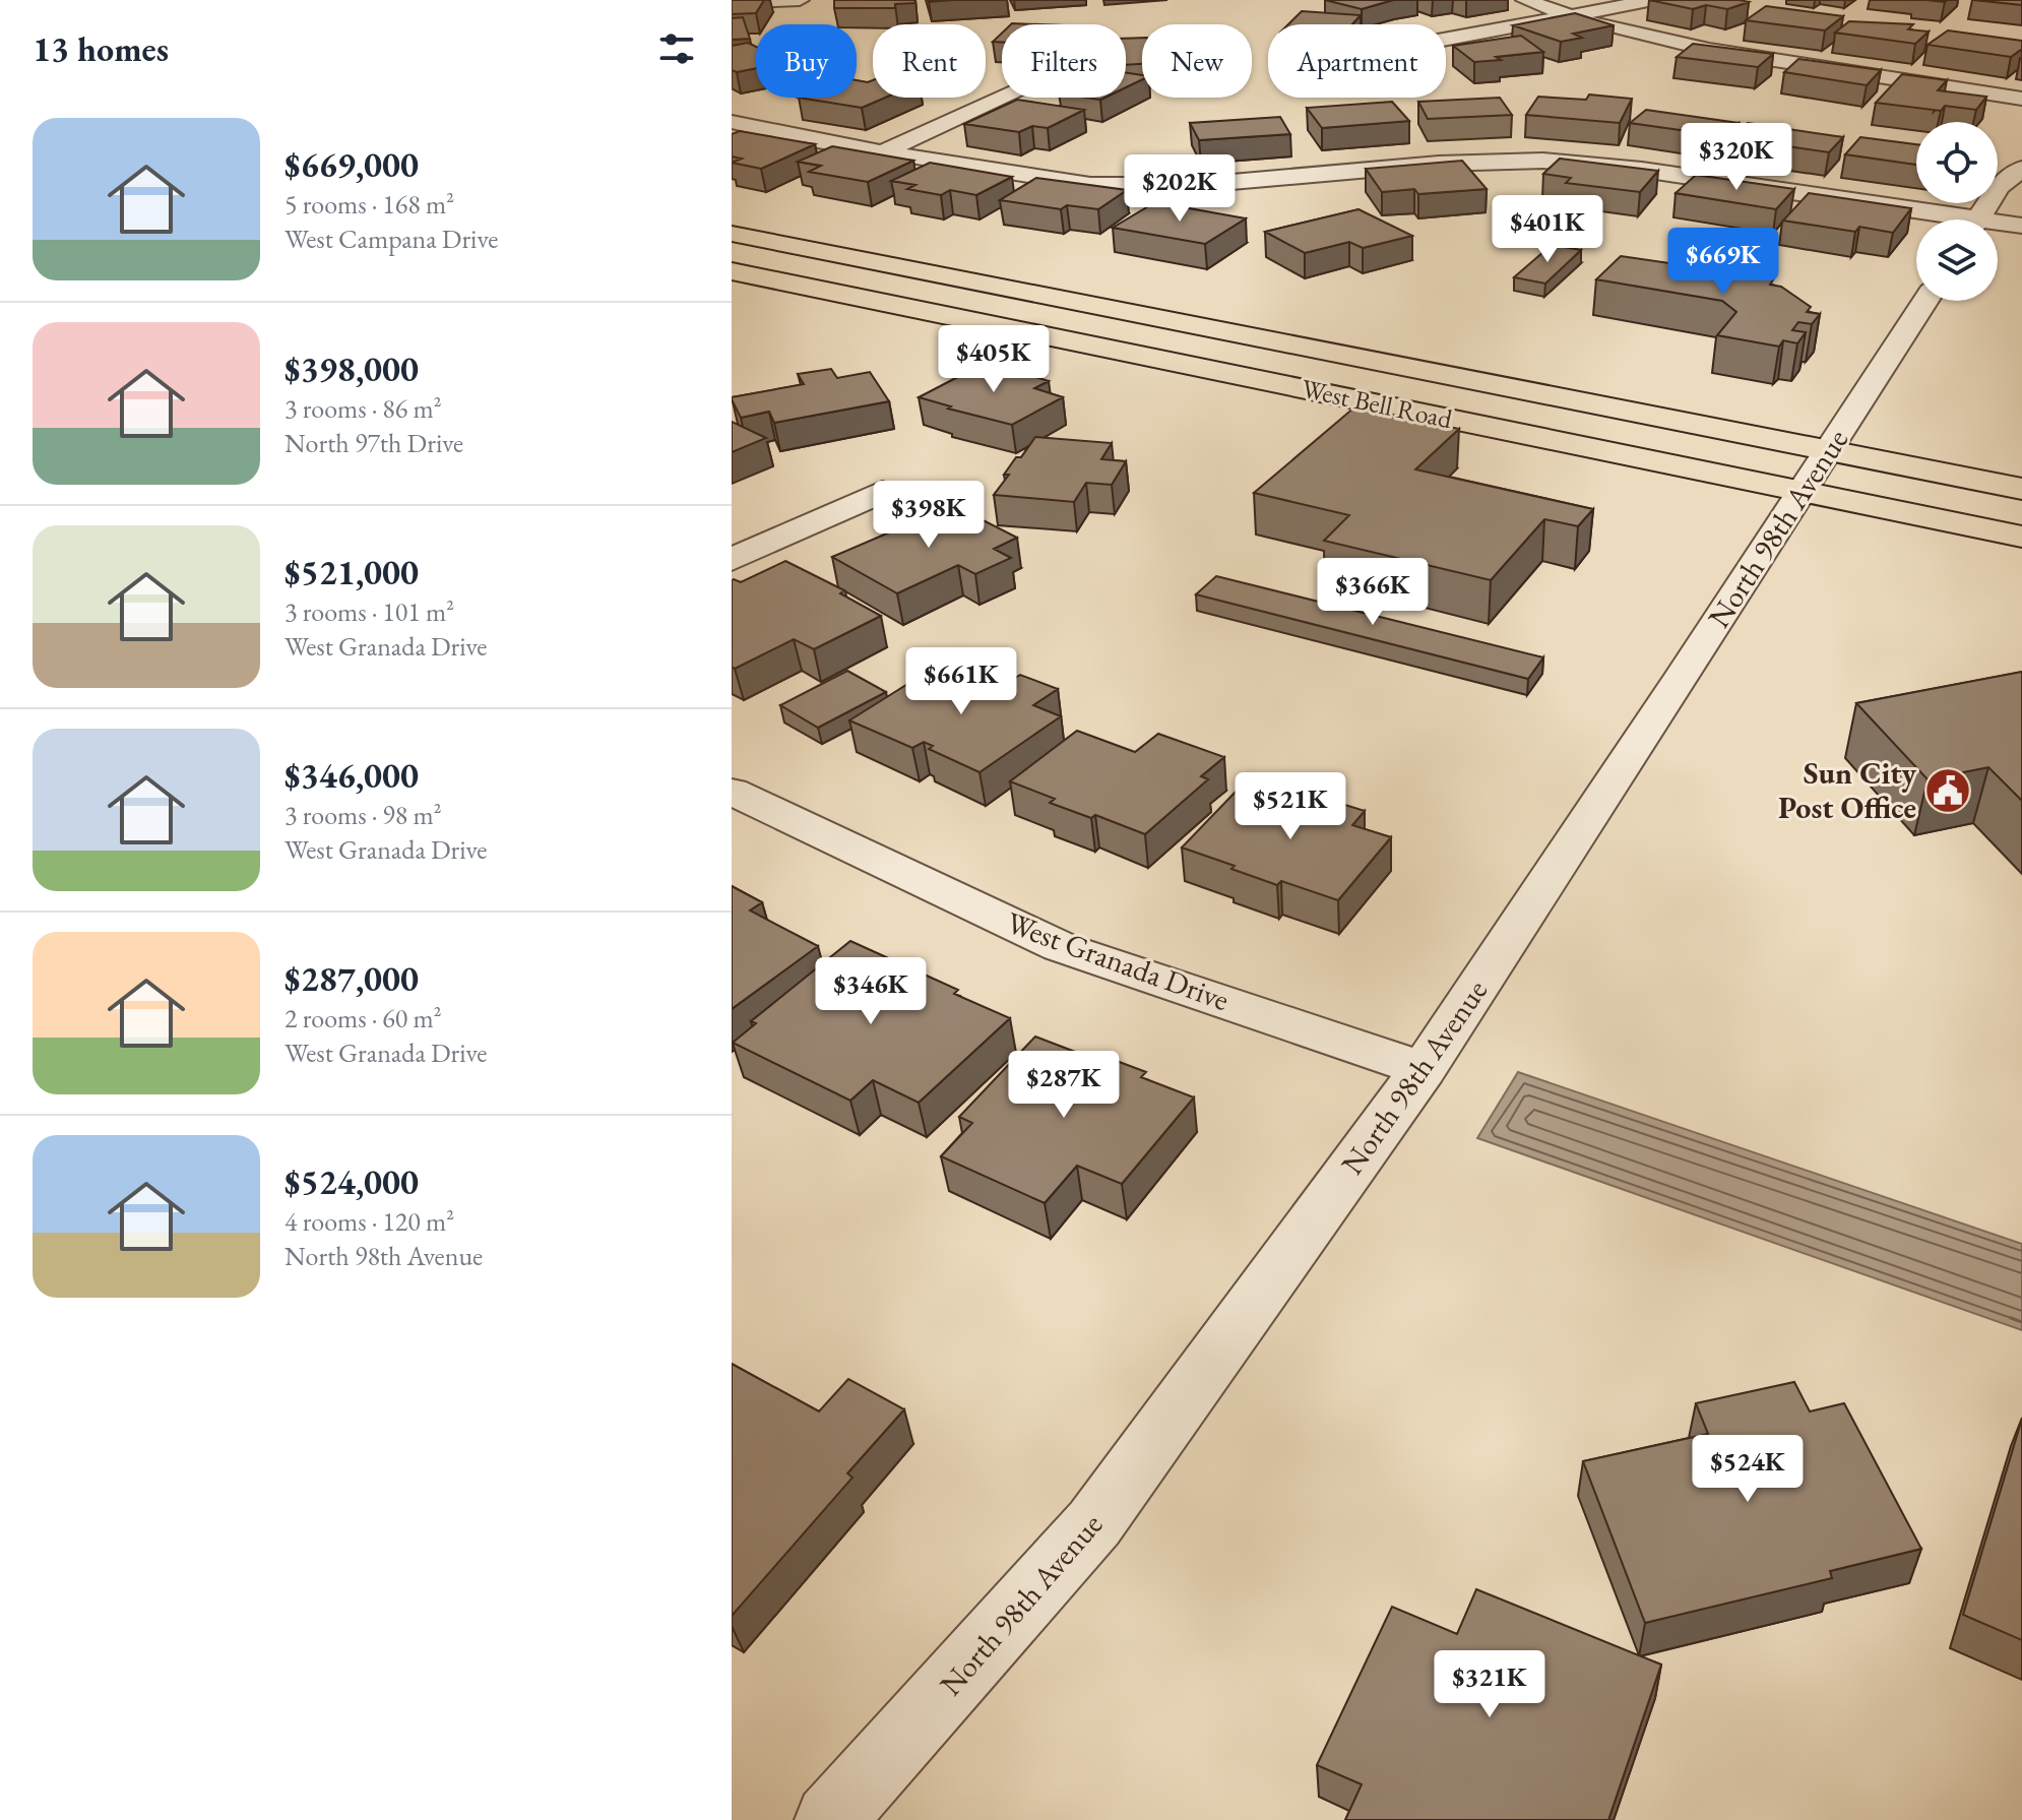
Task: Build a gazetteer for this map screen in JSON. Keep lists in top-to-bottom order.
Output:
{
  "streets": {
    "main road": ["West Bell Road"],
    "street": ["North 98th Avenue", "West Granada Drive"]
  },
  "crossings": [
    ["West Bell Road", "North 98th Avenue"],
    ["North 98th Avenue", "West Granada Drive"]
  ],
  "places": {
    "public building": ["Sun City Post Office"]
  },
  "page": {
    "heading": "13 homes",
    "chip": [
      "Buy",
      "Rent",
      "Filters",
      "New",
      "Apartment"
    ],
    "list": [
      {
        "name": "$669,000",
        "note": "5 rooms · 168 m² · West Campana Drive"
      },
      {
        "name": "$398,000",
        "note": "3 rooms · 86 m² · North 97th Drive"
      },
      {
        "name": "$521,000",
        "note": "3 rooms · 101 m² · West Granada Drive"
      },
      {
        "name": "$346,000",
        "note": "3 rooms · 98 m² · West Granada Drive"
      },
      {
        "name": "$287,000",
        "note": "2 rooms · 60 m² · West Granada Drive"
      },
      {
        "name": "$524,000",
        "note": "4 rooms · 120 m² · North 98th Avenue"
      }
    ],
    "price": [
      "$320K",
      "$202K",
      "$401K",
      "$669K",
      "$405K",
      "$398K",
      "$366K",
      "$661K",
      "$521K",
      "$346K",
      "$287K",
      "$524K",
      "$321K"
    ]
  }
}
